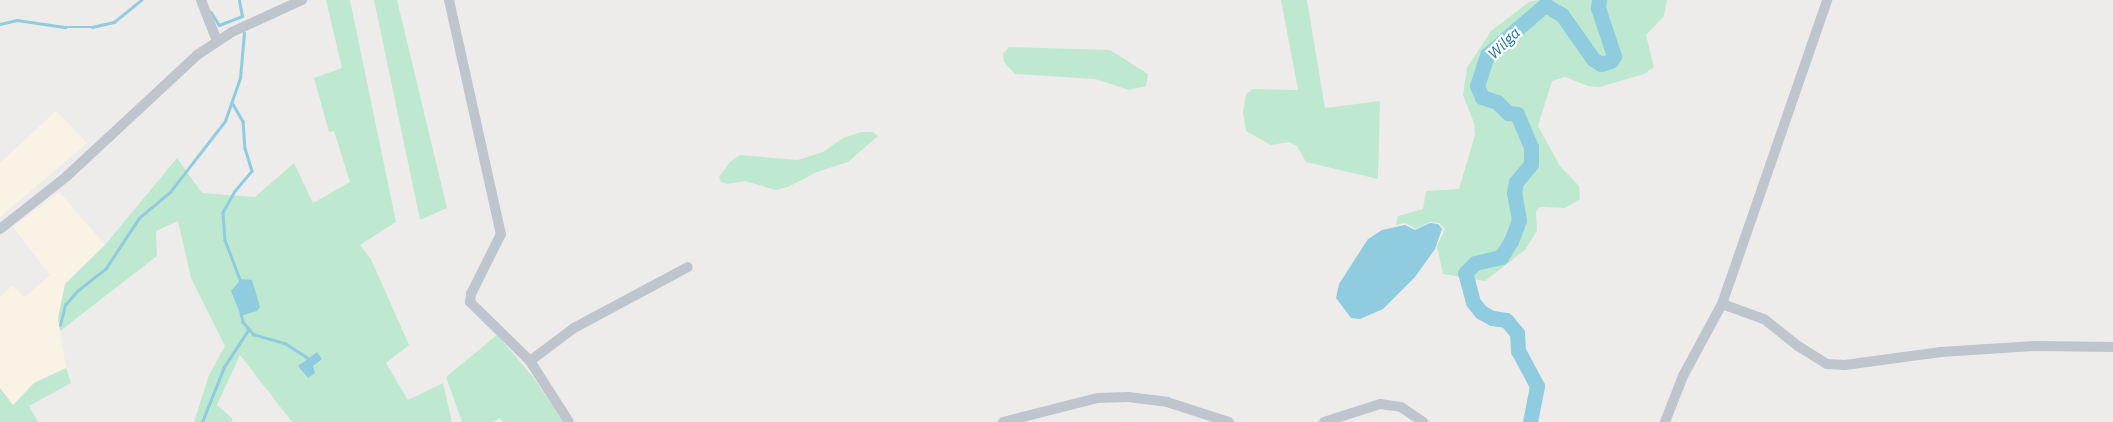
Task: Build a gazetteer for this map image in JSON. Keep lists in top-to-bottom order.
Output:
{
  "water": ["Wilga"]
}
